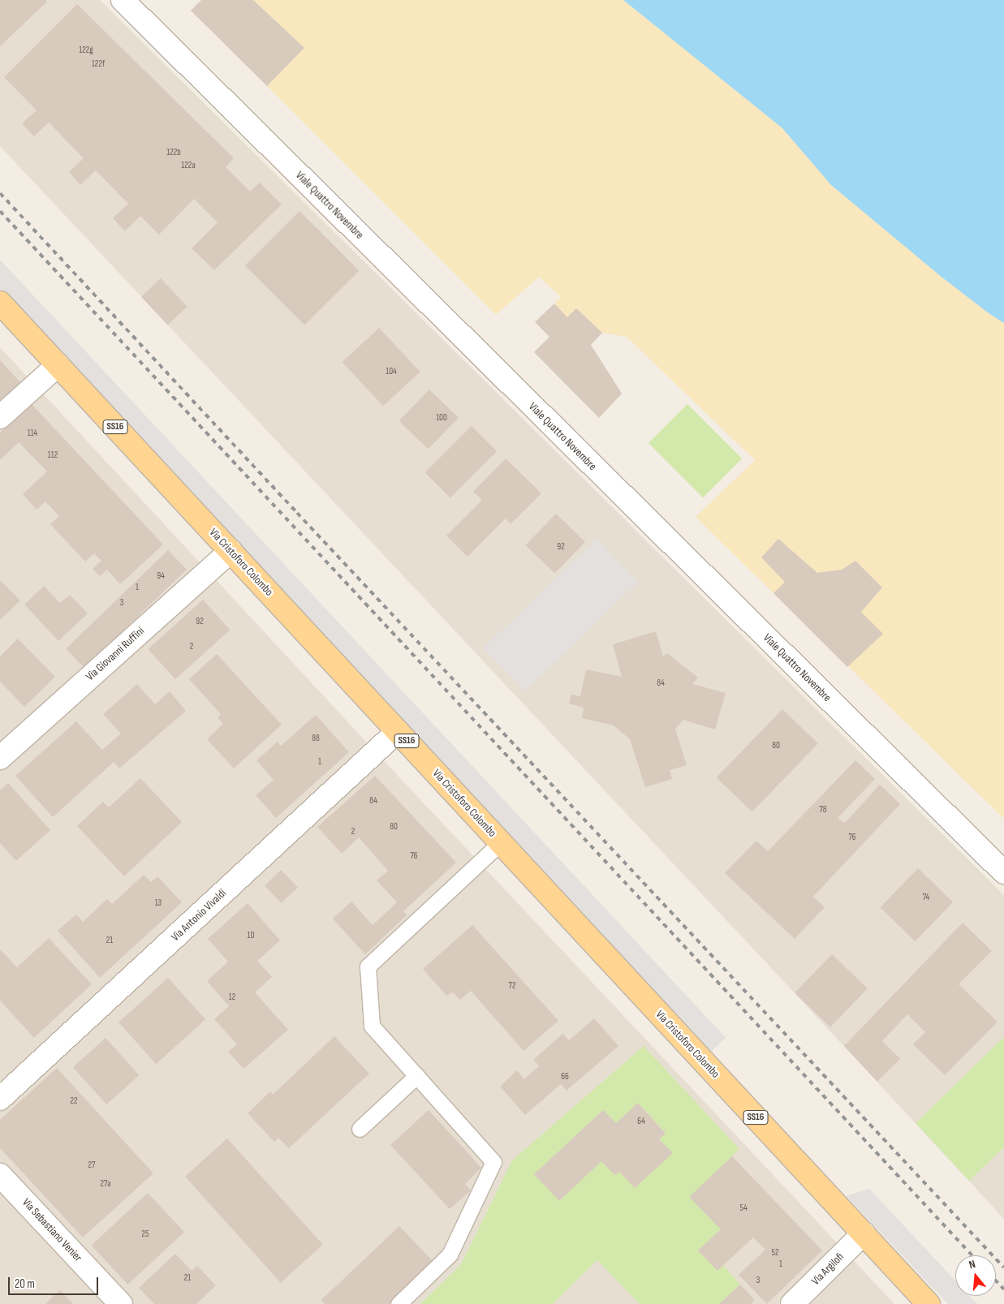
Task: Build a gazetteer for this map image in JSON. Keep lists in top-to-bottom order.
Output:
{
  "streets": {
    "main road": ["SS16", "Via Cristoforo Colombo"],
    "street": [
      "Viale Quattro Novembre",
      "Via Giovanni Ruffini",
      "Via Antonio Vivaldi",
      "Via Sebastiano Venier",
      "Via Argilofi"
    ]
  },
  "crossings": [
    ["Via Cristoforo Colombo", "Via Giovanni Ruffini"],
    ["Via Cristoforo Colombo", "Via Antonio Vivaldi"],
    ["Via Cristoforo Colombo", "Via Argilofi"]
  ],
  "house_numbers": [
    "122g",
    "122f",
    "122b",
    "122a",
    "104",
    "100",
    "114",
    "112",
    "92",
    "94",
    "1",
    "3",
    "92",
    "2",
    "84",
    "88",
    "80",
    "1",
    "84",
    "78",
    "80",
    "2",
    "76",
    "76",
    "74",
    "13",
    "10",
    "21",
    "72",
    "12",
    "66",
    "22",
    "64",
    "27",
    "27a",
    "54",
    "25",
    "52",
    "1",
    "21",
    "3"
  ],
  "scale_bar": "20 m",
  "north": "top"
}
